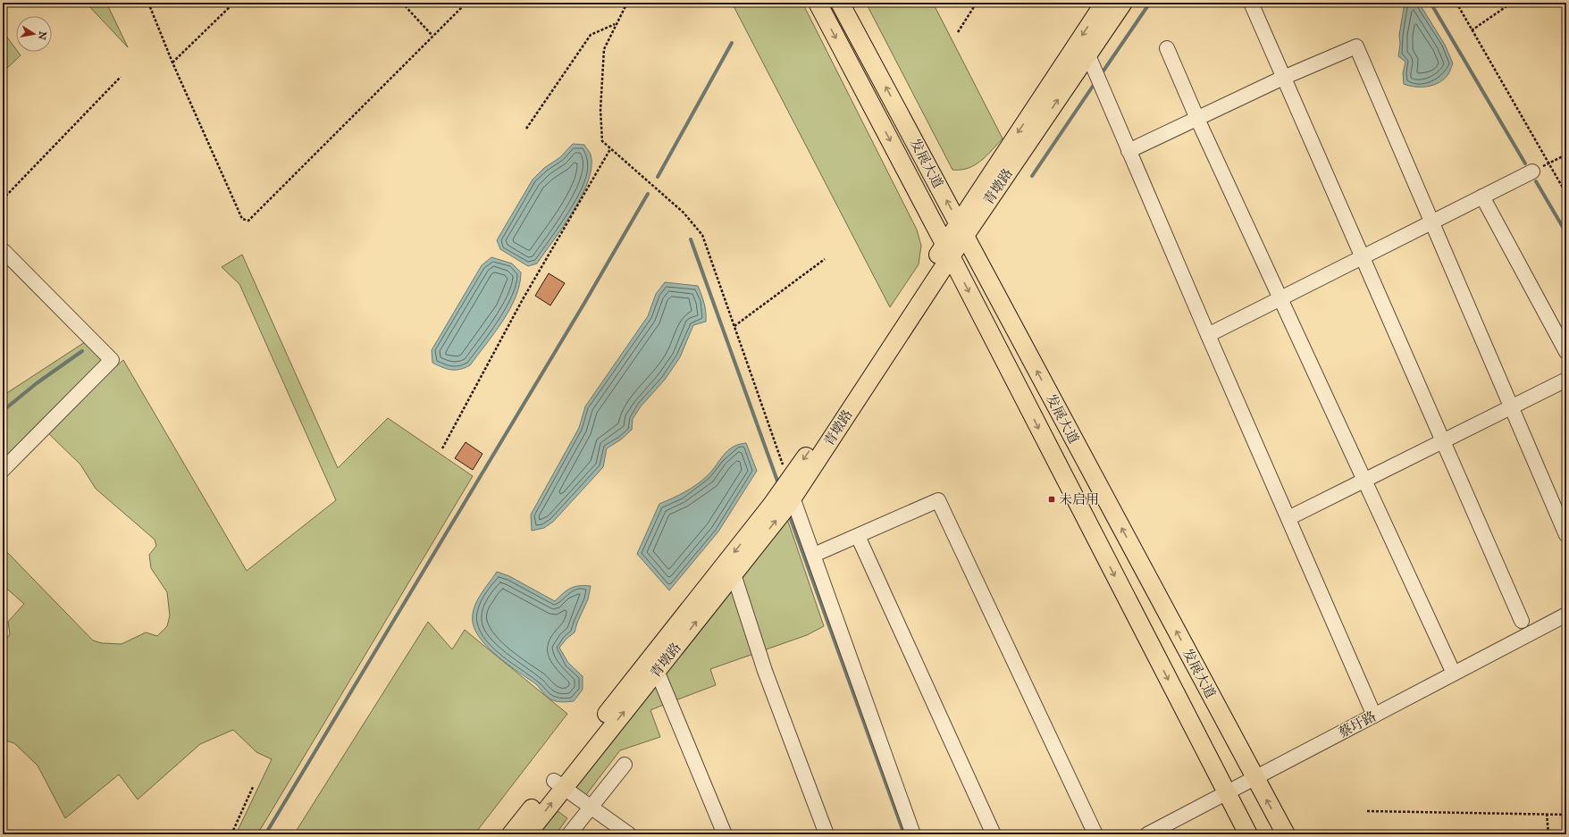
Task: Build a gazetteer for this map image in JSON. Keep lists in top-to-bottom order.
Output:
{
  "streets": {
    "main road": ["发展大道", "青墩路"],
    "street": ["蔡圩路"]
  },
  "crossings": [
    ["发展大道", "青墩路"],
    ["发展大道", "蔡圩路"]
  ],
  "places": {
    "transit": ["未启用"]
  },
  "north": "right"
}
